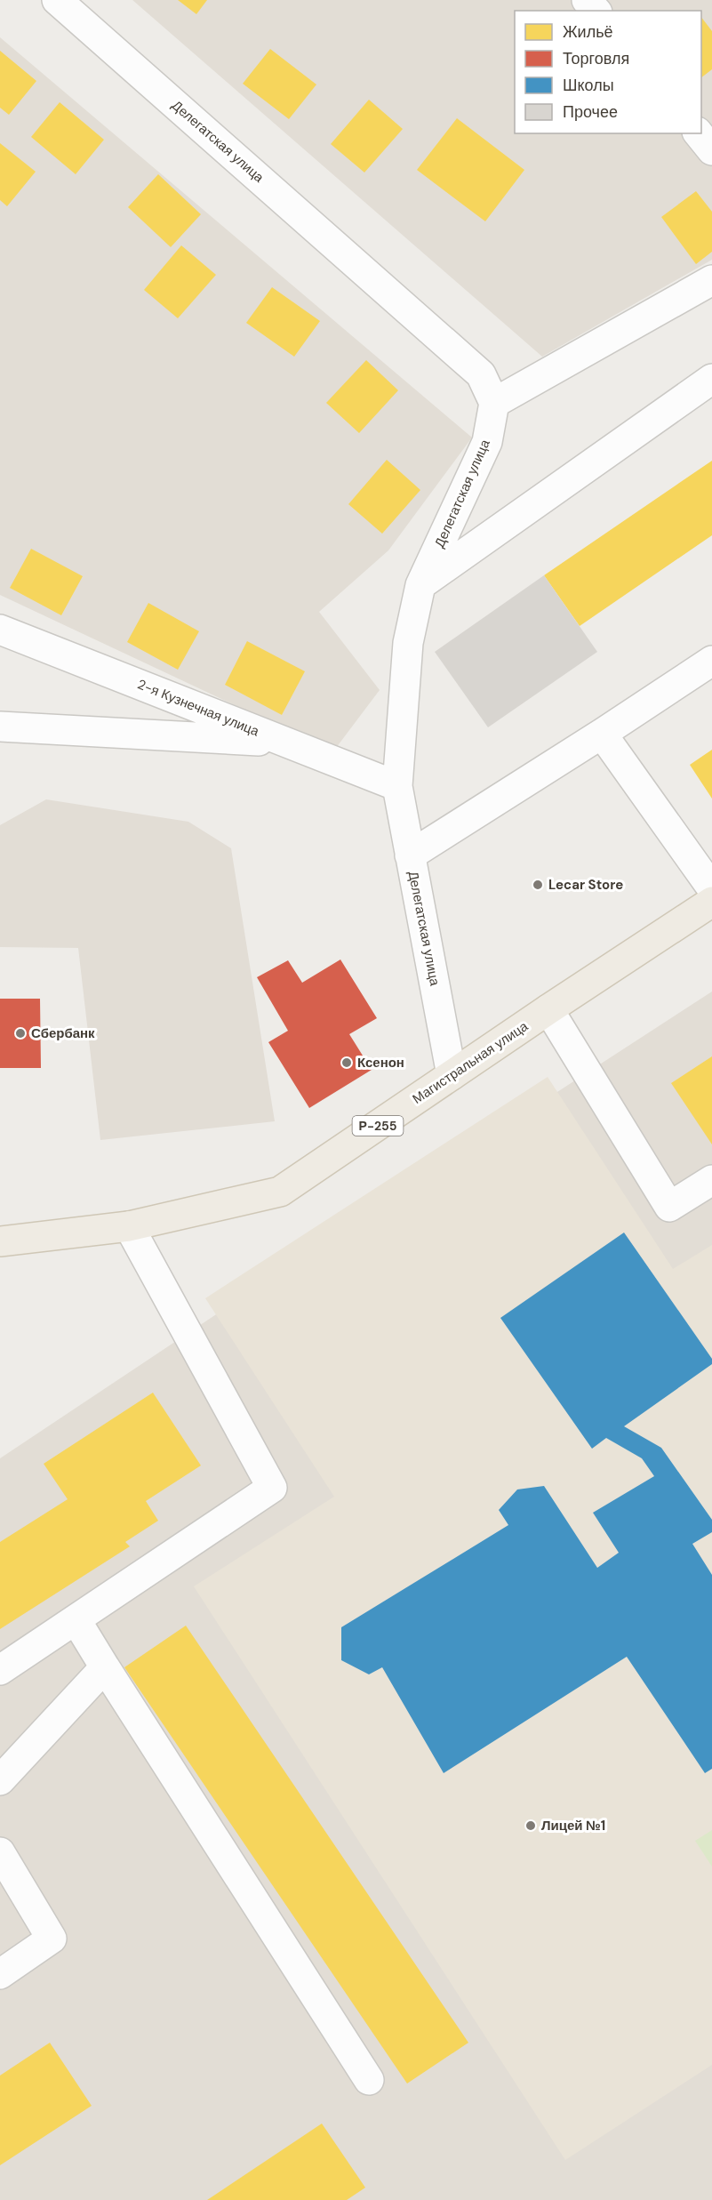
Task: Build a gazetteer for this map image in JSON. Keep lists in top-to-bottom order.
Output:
{
  "streets": {
    "main road": ["Магистральная улица", "Р-255"],
    "street": ["Делегатская улица", "2-я Кузнечная улица"]
  },
  "crossings": [
    ["Делегатская улица", "2-я Кузнечная улица"],
    ["Делегатская улица", "Магистральная улица"]
  ],
  "places": [
    "Lecar Store",
    "Сбербанк",
    "Ксенон",
    "Лицей №1"
  ],
  "legend": [
    "Жильё",
    "Торговля",
    "Школы",
    "Прочее"
  ]
}
